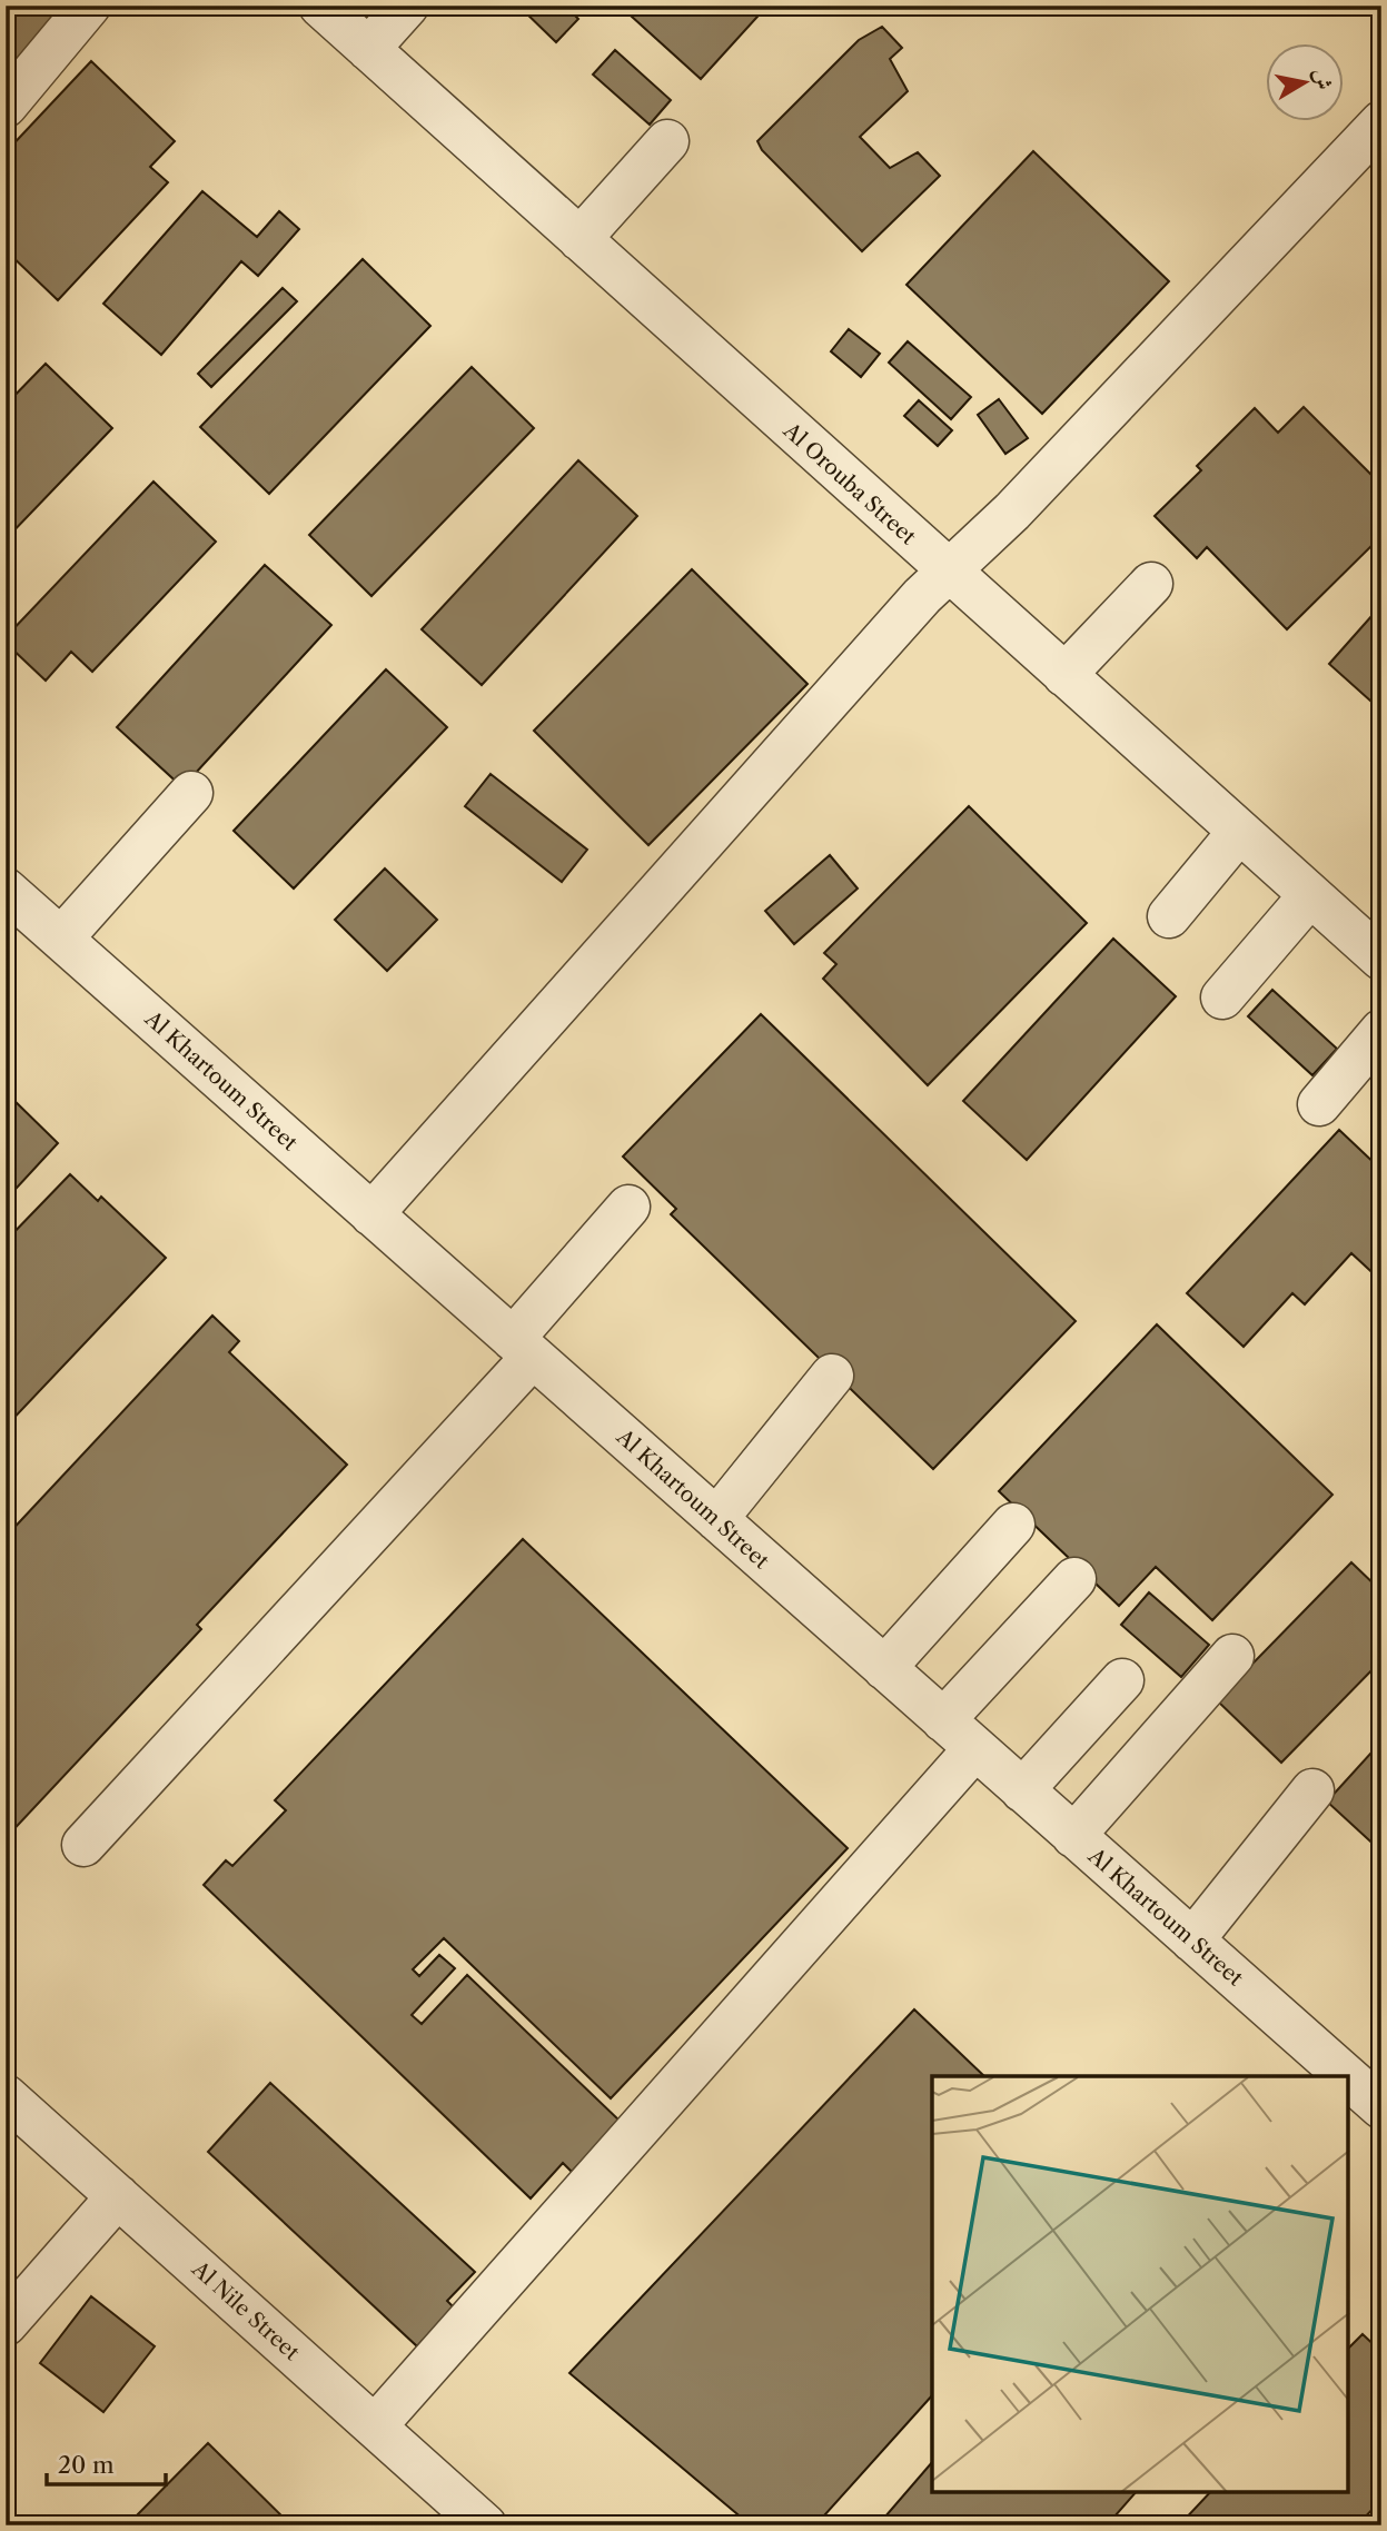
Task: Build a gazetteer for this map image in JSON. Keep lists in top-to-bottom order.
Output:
{
  "streets": {
    "lane": ["Al Orouba Street", "Al Khartoum Street", "Al Nile Street"]
  },
  "scale_bar": "20 m",
  "north": "right"
}
